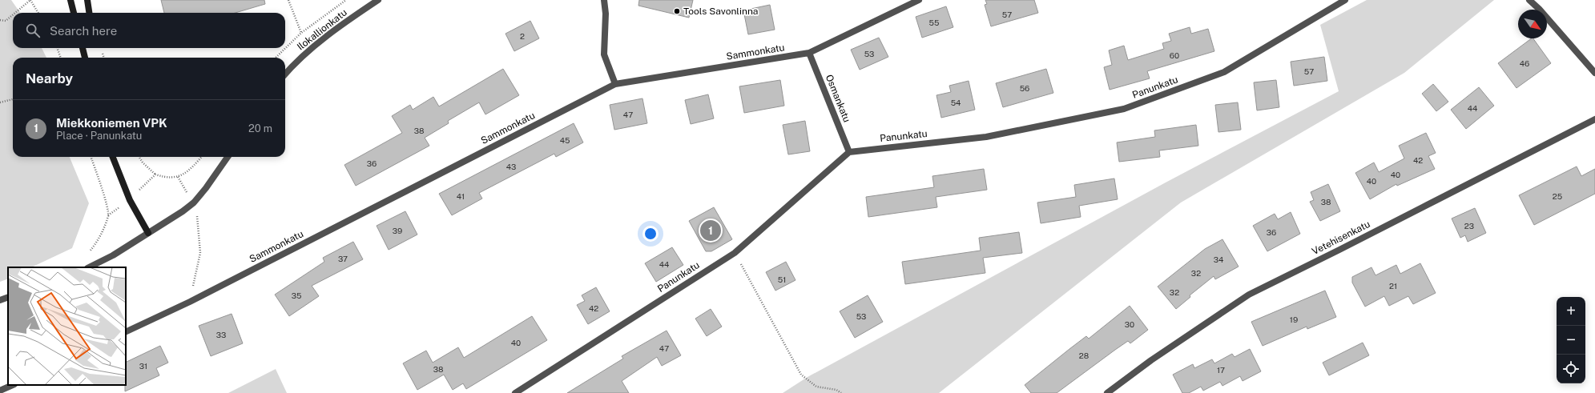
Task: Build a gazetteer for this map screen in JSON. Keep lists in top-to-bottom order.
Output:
{
  "streets": {
    "street": [
      "Ilokallionkatu",
      "Sammonkatu",
      "Panunkatu",
      "Osmankatu",
      "Vetehisenkatu"
    ]
  },
  "crossings": [
    ["Sammonkatu", "Osmankatu"],
    ["Panunkatu", "Osmankatu"]
  ],
  "places": ["Tools Savonlinna"],
  "house_numbers": [
    "57",
    "55",
    "2",
    "53",
    "60",
    "46",
    "57",
    "56",
    "54",
    "44",
    "47",
    "38",
    "45",
    "42",
    "36",
    "43",
    "40",
    "40",
    "41",
    "25",
    "38",
    "23",
    "39",
    "36",
    "37",
    "34",
    "44",
    "32",
    "51",
    "21",
    "32",
    "35",
    "42",
    "53",
    "19",
    "30",
    "33",
    "40",
    "47",
    "28",
    "31",
    "38",
    "17"
  ],
  "north": "bottom right",
  "page": {
    "search": "Search here",
    "heading": "Nearby",
    "list": [
      {
        "mark": "1",
        "name": "Miekkoniemen VPK",
        "note": "Place · Panunkatu",
        "value": "20 m"
      }
    ],
    "pins": "1",
    "map_buttons": ["+", "−"]
  }
}
